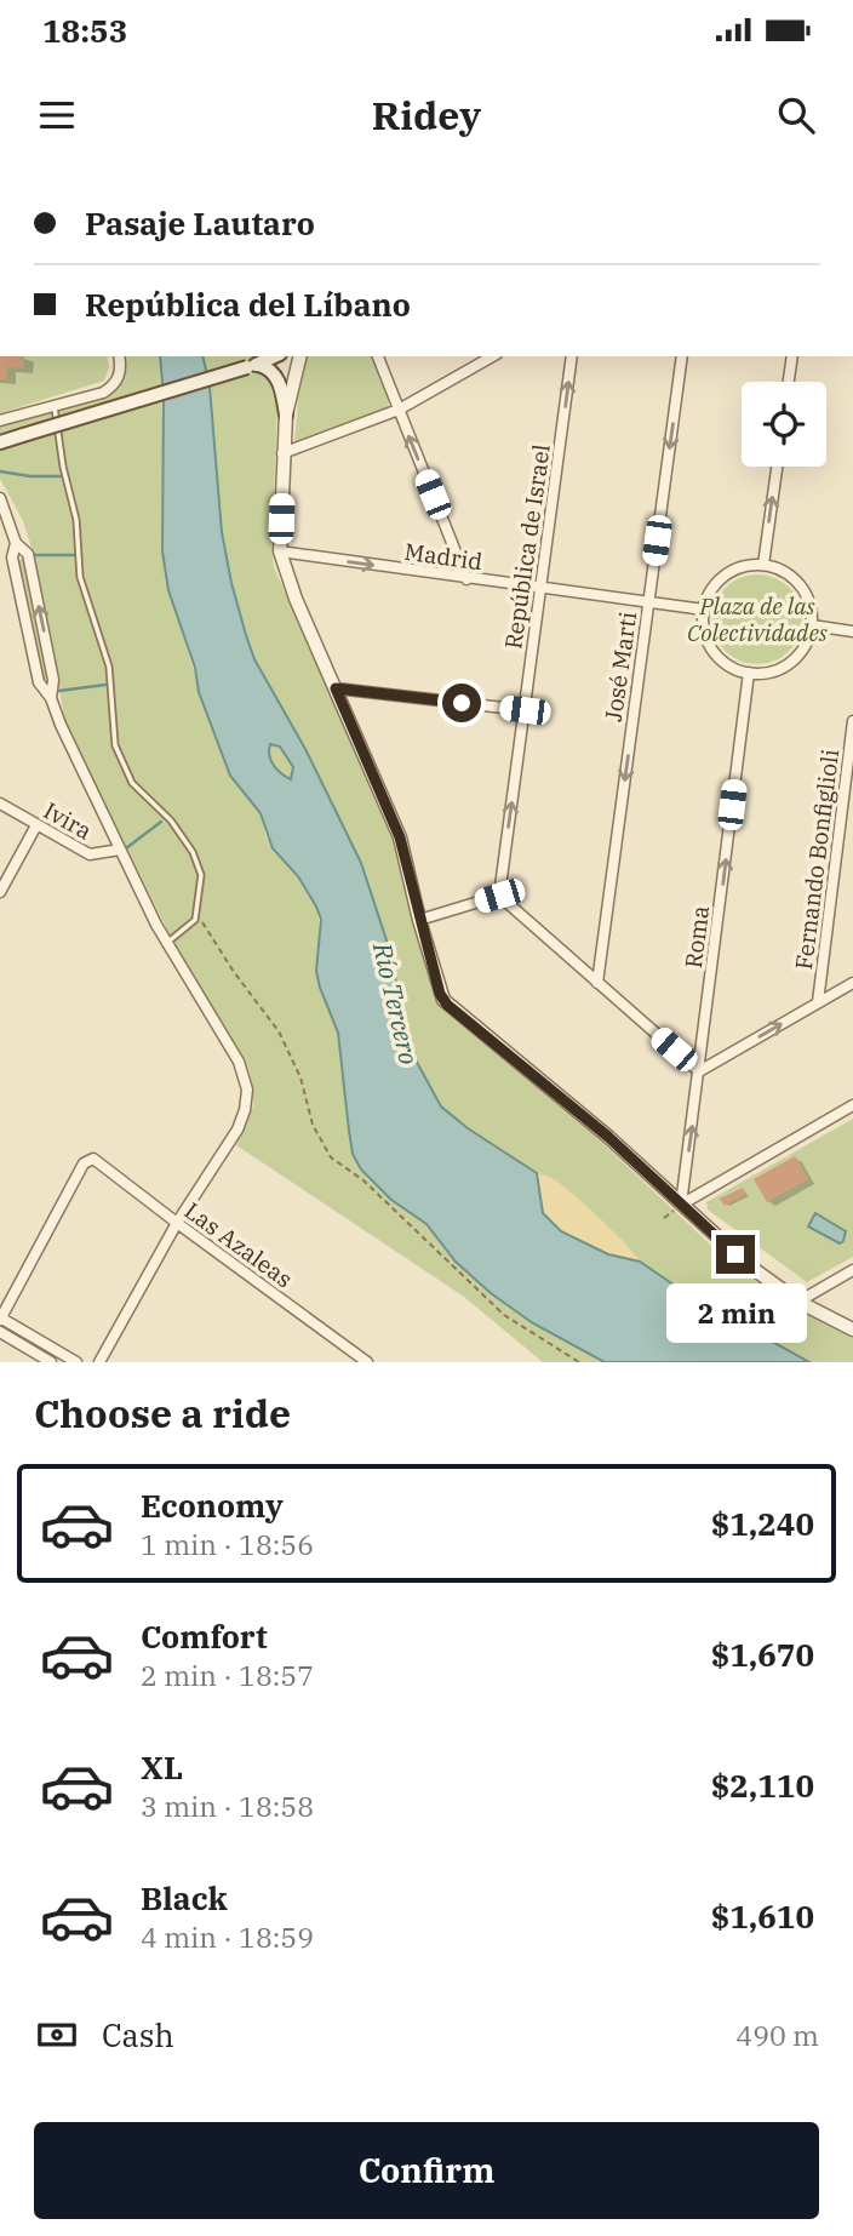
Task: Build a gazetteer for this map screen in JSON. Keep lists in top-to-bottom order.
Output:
{
  "streets": {
    "street": [
      "República de Israel",
      "Madrid",
      "José Marti",
      "Ivira",
      "Fernando Bonfiglioli",
      "Roma",
      "Las Azaleas"
    ]
  },
  "crossings": [
    ["República de Israel", "Madrid"],
    ["Madrid", "José Marti"],
    ["Madrid", "Roma"]
  ],
  "one_way": [
    "República de Israel",
    "Madrid",
    "José Marti",
    "Roma"
  ],
  "water": ["Río Tercero"],
  "parks": ["Plaza de las Colectividades"],
  "page": {
    "status": "18:53",
    "header": "Ridey",
    "banner": ["Pasaje Lautaro", "República del Líbano"],
    "bubble": "2 min",
    "heading": "Choose a ride",
    "list": [
      {
        "name": "Economy",
        "note": "1 min · 18:56",
        "value": "$1,240"
      },
      {
        "name": "Comfort",
        "note": "2 min · 18:57",
        "value": "$1,670"
      },
      {
        "name": "XL",
        "note": "3 min · 18:58",
        "value": "$2,110"
      },
      {
        "name": "Black",
        "note": "4 min · 18:59",
        "value": "$1,610"
      }
    ],
    "pay": ["Cash", "490 m"],
    "buttons": "Confirm"
  }
}
